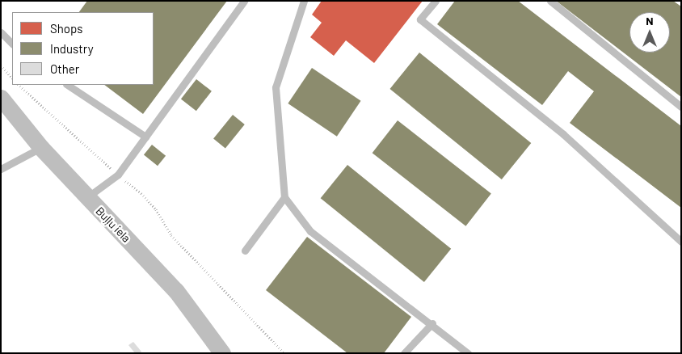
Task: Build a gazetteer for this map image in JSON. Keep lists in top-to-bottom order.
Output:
{
  "streets": {
    "street": ["Buļļu iela"]
  },
  "legend": ["Shops", "Industry", "Other"],
  "north": "top"
}
